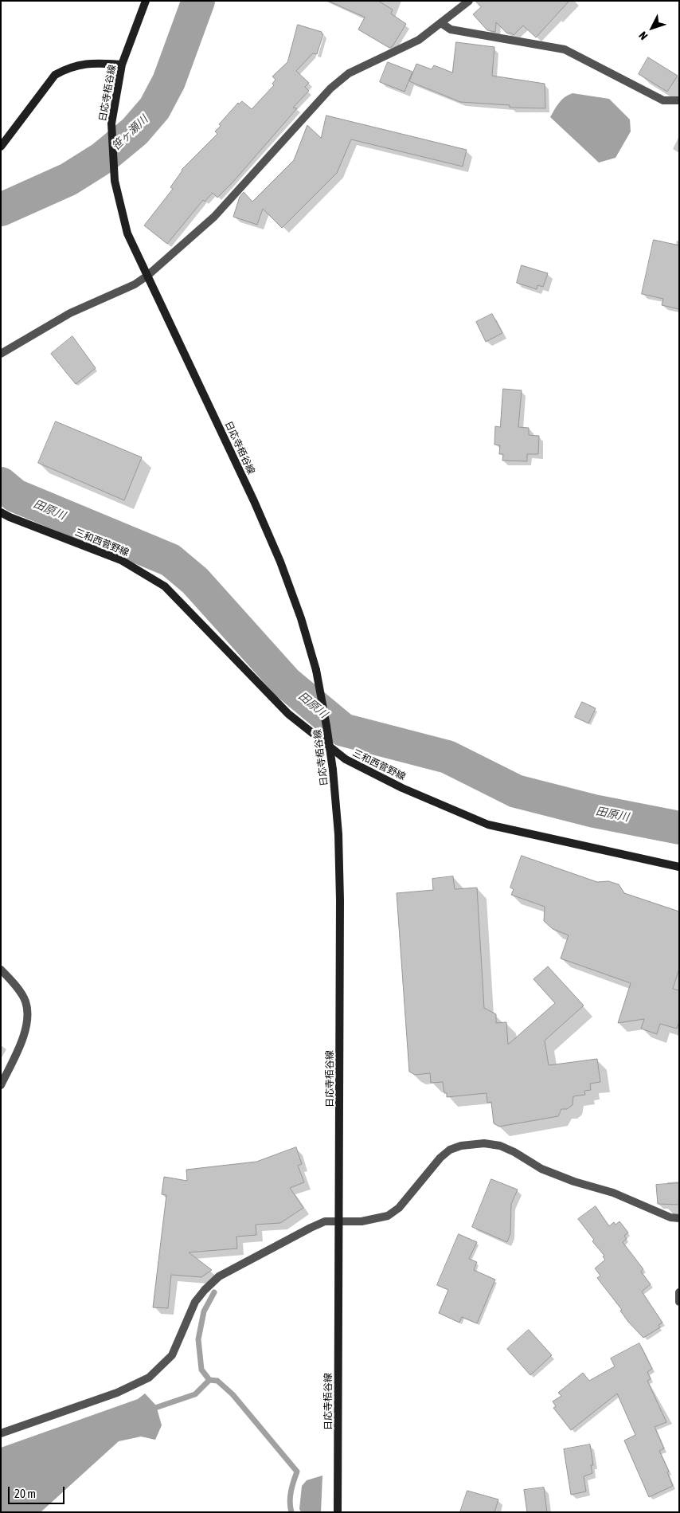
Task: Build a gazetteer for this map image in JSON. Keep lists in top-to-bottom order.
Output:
{
  "streets": {
    "main road": ["日応寺栢谷線", "三和西菅野線"]
  },
  "water": ["笹ヶ瀬川", "田原川"],
  "scale_bar": "20 m",
  "north": "bottom left"
}
